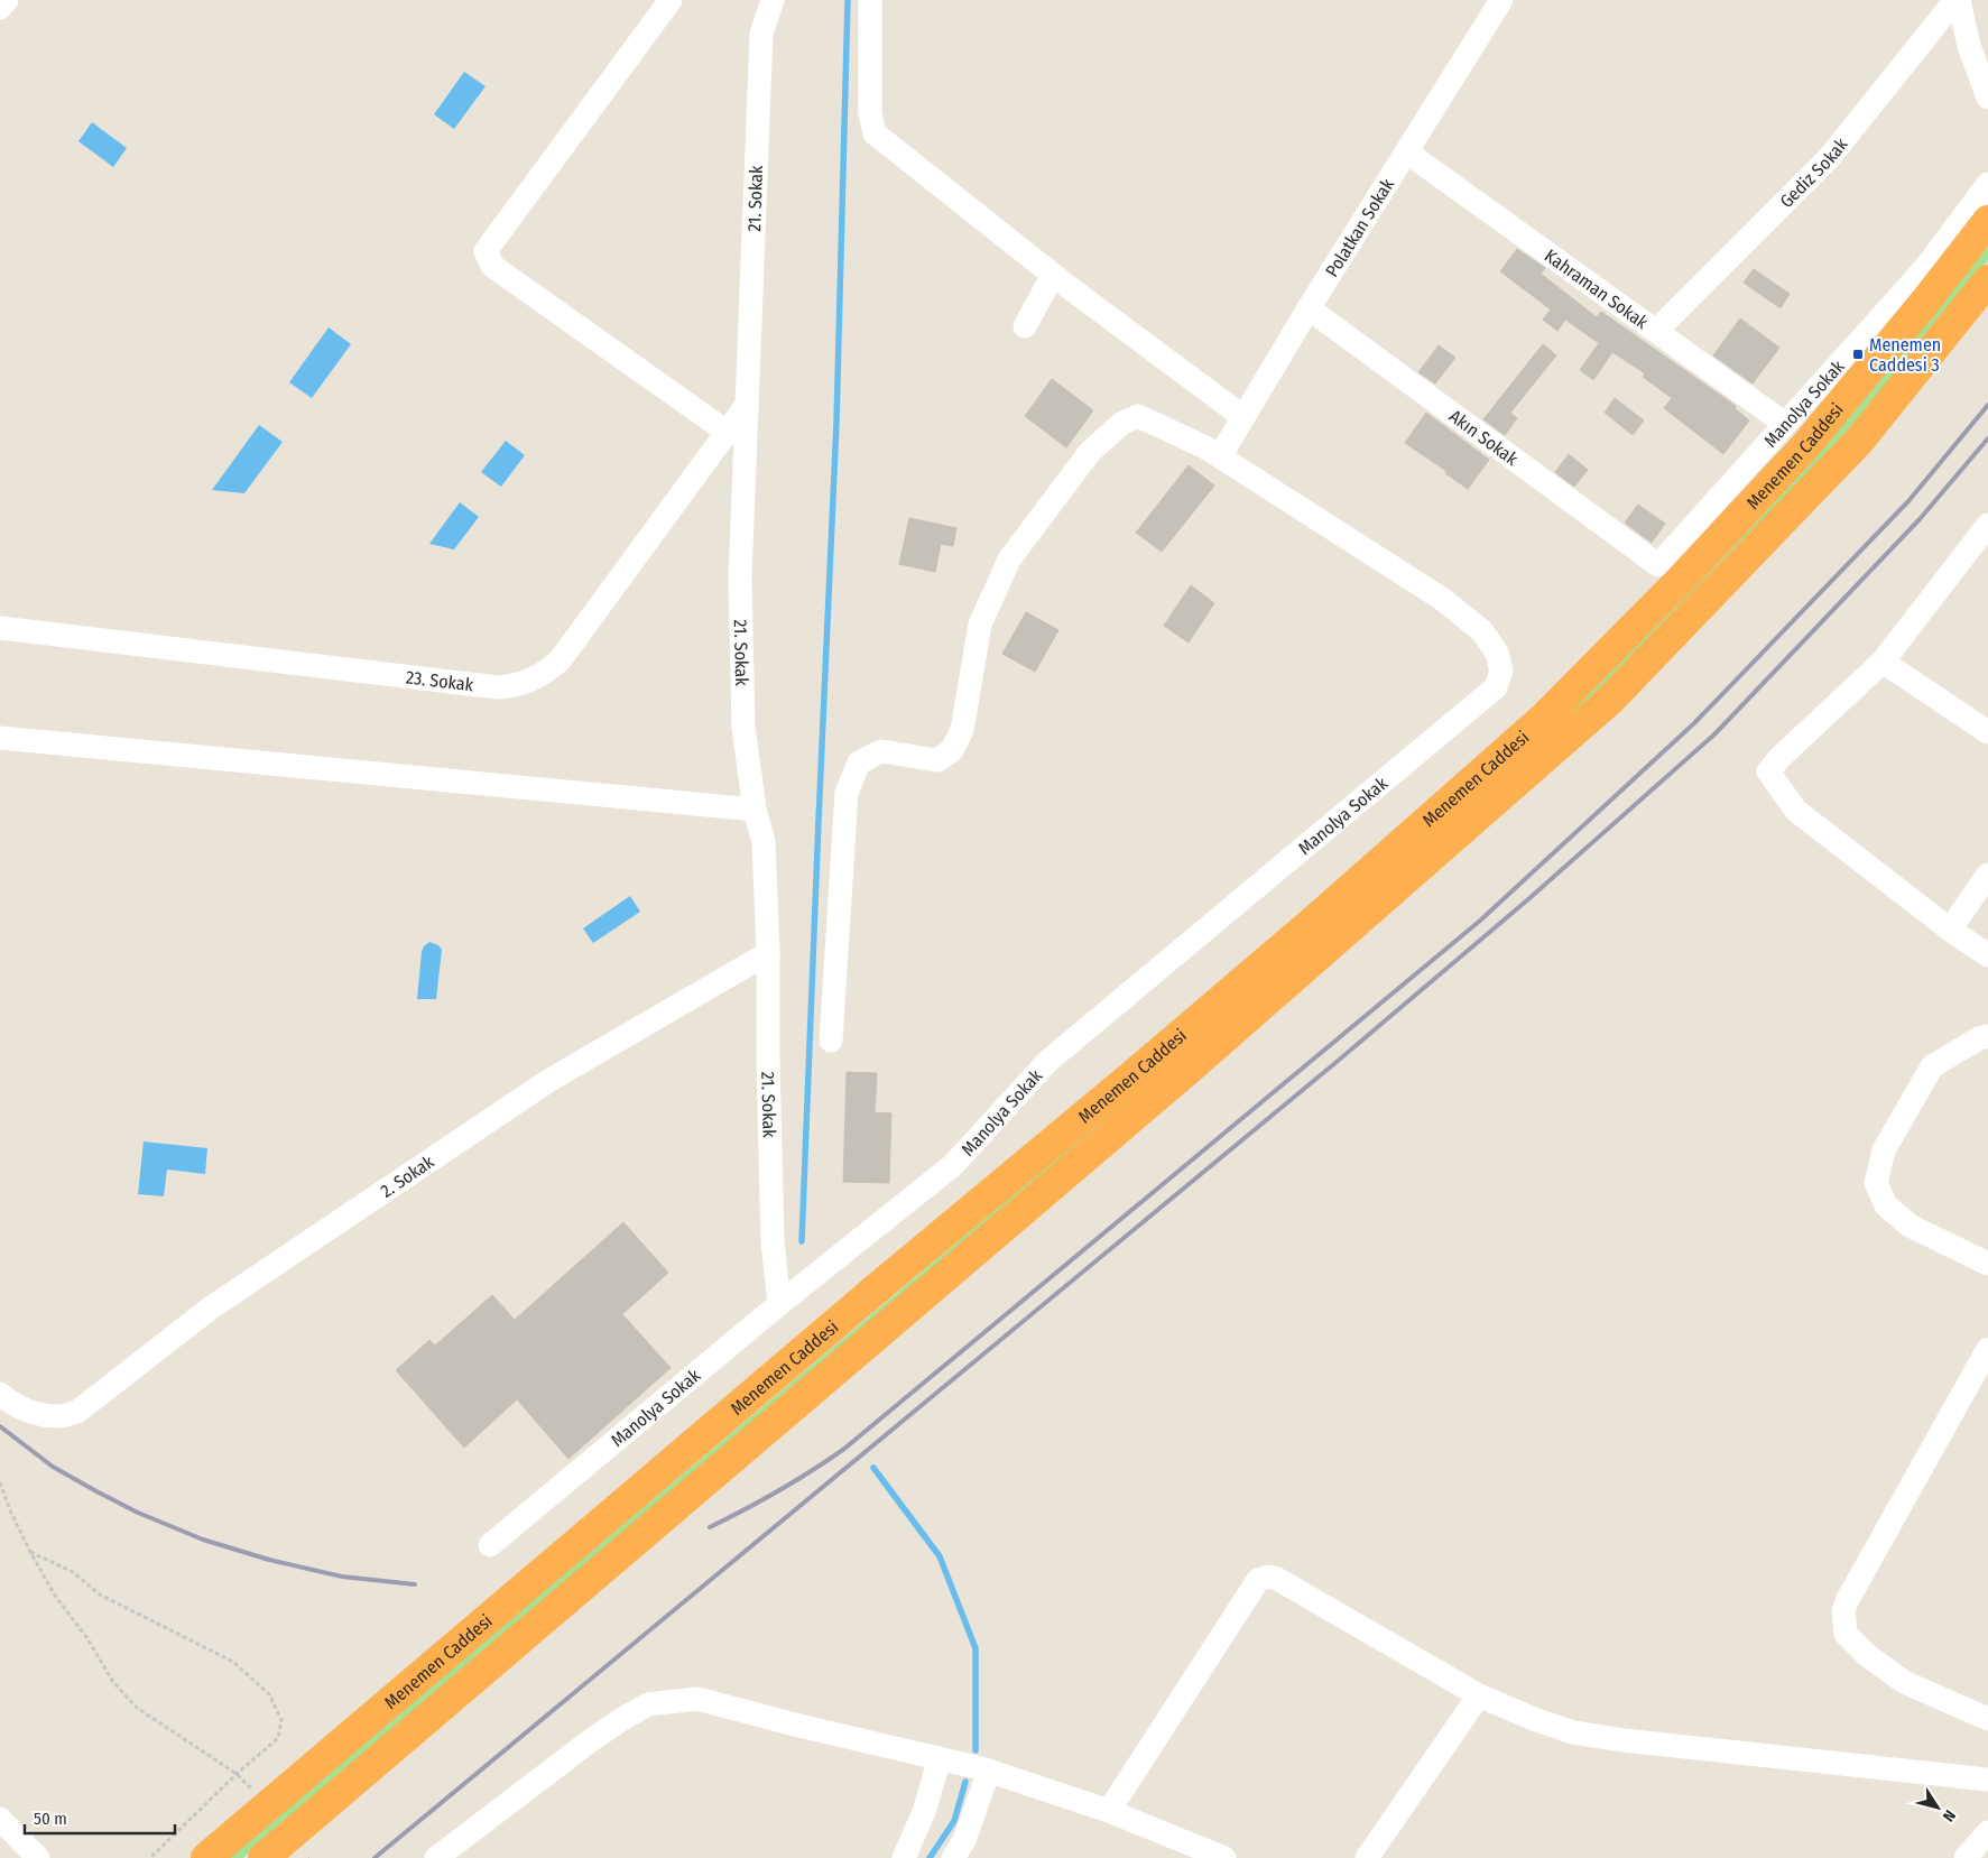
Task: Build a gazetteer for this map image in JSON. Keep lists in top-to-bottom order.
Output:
{
  "streets": {
    "highway": ["Menemen Caddesi"],
    "street": [
      "Gediz Sokak",
      "21. Sokak",
      "Polatkan Sokak",
      "Kahraman Sokak",
      "Manolya Sokak",
      "Akın Sokak",
      "23. Sokak",
      "2. Sokak"
    ]
  },
  "crossings": [
    ["Gediz Sokak", "Kahraman Sokak"],
    ["21. Sokak", "Manolya Sokak"],
    ["21. Sokak", "23. Sokak"],
    ["21. Sokak", "2. Sokak"],
    ["Polatkan Sokak", "Kahraman Sokak"],
    ["Polatkan Sokak", "Manolya Sokak"],
    ["Polatkan Sokak", "Akın Sokak"],
    ["Kahraman Sokak", "Manolya Sokak"],
    ["Manolya Sokak", "Akın Sokak"]
  ],
  "places": {
    "transit": ["Menemen Caddesi 3"]
  },
  "scale_bar": "50 m",
  "north": "bottom right"
}
